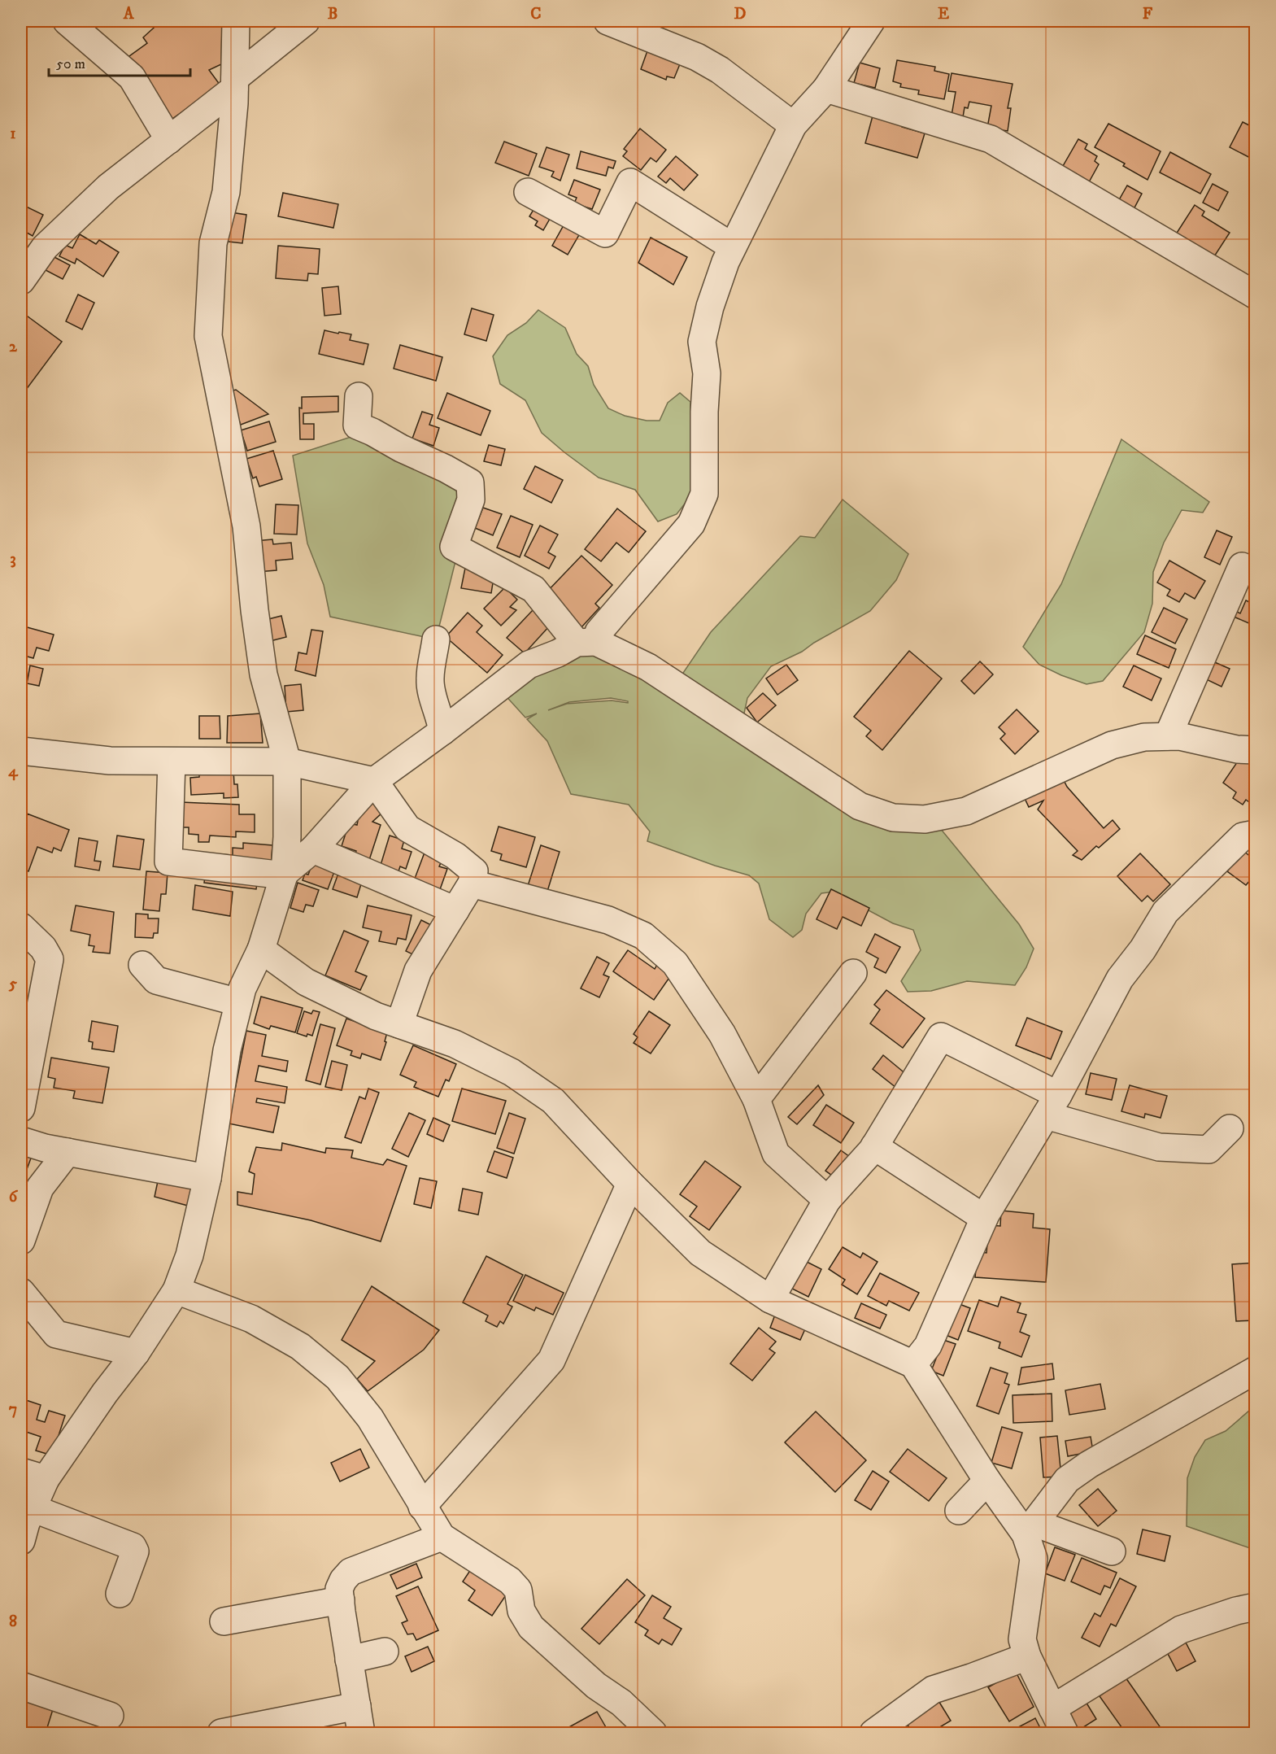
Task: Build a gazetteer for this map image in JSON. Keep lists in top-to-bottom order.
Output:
{
  "scale_bar": "50 m",
  "grid": {
    "columns": [
      "A",
      "B",
      "C",
      "D",
      "E",
      "F"
    ],
    "rows": [
      "1",
      "2",
      "3",
      "4",
      "5",
      "6",
      "7",
      "8"
    ]
  }
}
